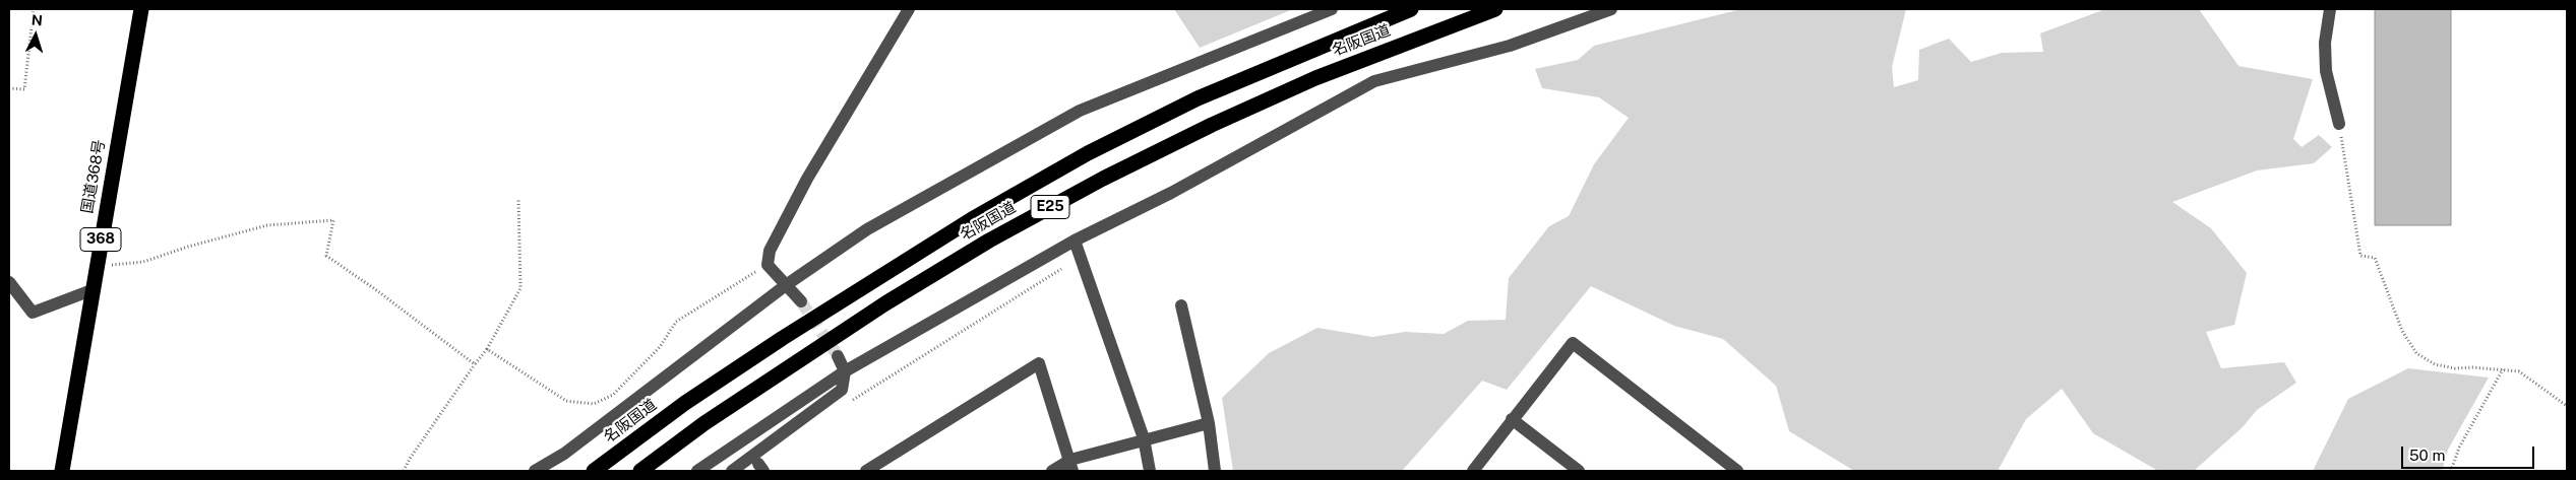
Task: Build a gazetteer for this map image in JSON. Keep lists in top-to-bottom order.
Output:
{
  "streets": {
    "highway": [
      "名阪国道",
      "国道368号",
      "E25",
      "368"
    ]
  },
  "scale_bar": "50 m",
  "north": "top"
}
